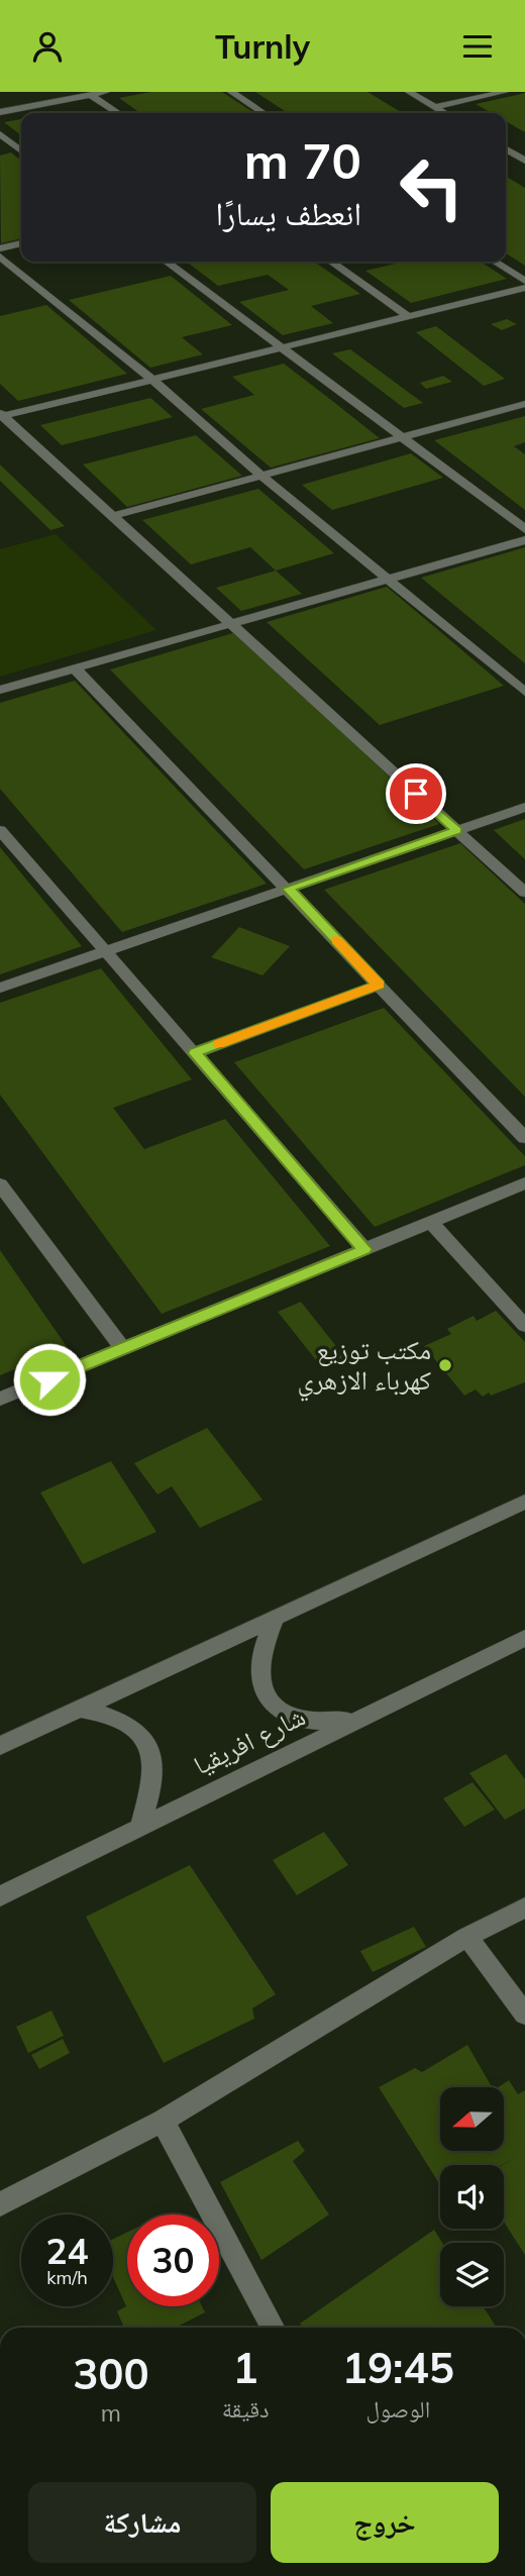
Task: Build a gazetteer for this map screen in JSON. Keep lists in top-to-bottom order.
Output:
{
  "streets": {
    "street": ["شارع افريقيا"]
  },
  "places": ["مكتب توزيع كهرباء الازهري"],
  "north": "left",
  "page": {
    "header": "Turnly",
    "turn": ["70 m", "انعطف يسارًا"],
    "speed": "24 km/h",
    "limit": "30",
    "eta": [
      "19:45",
      "الوصول",
      "1",
      "دقيقة",
      "300",
      "m"
    ],
    "buttons": ["خروج", "مشاركة"]
  }
}
